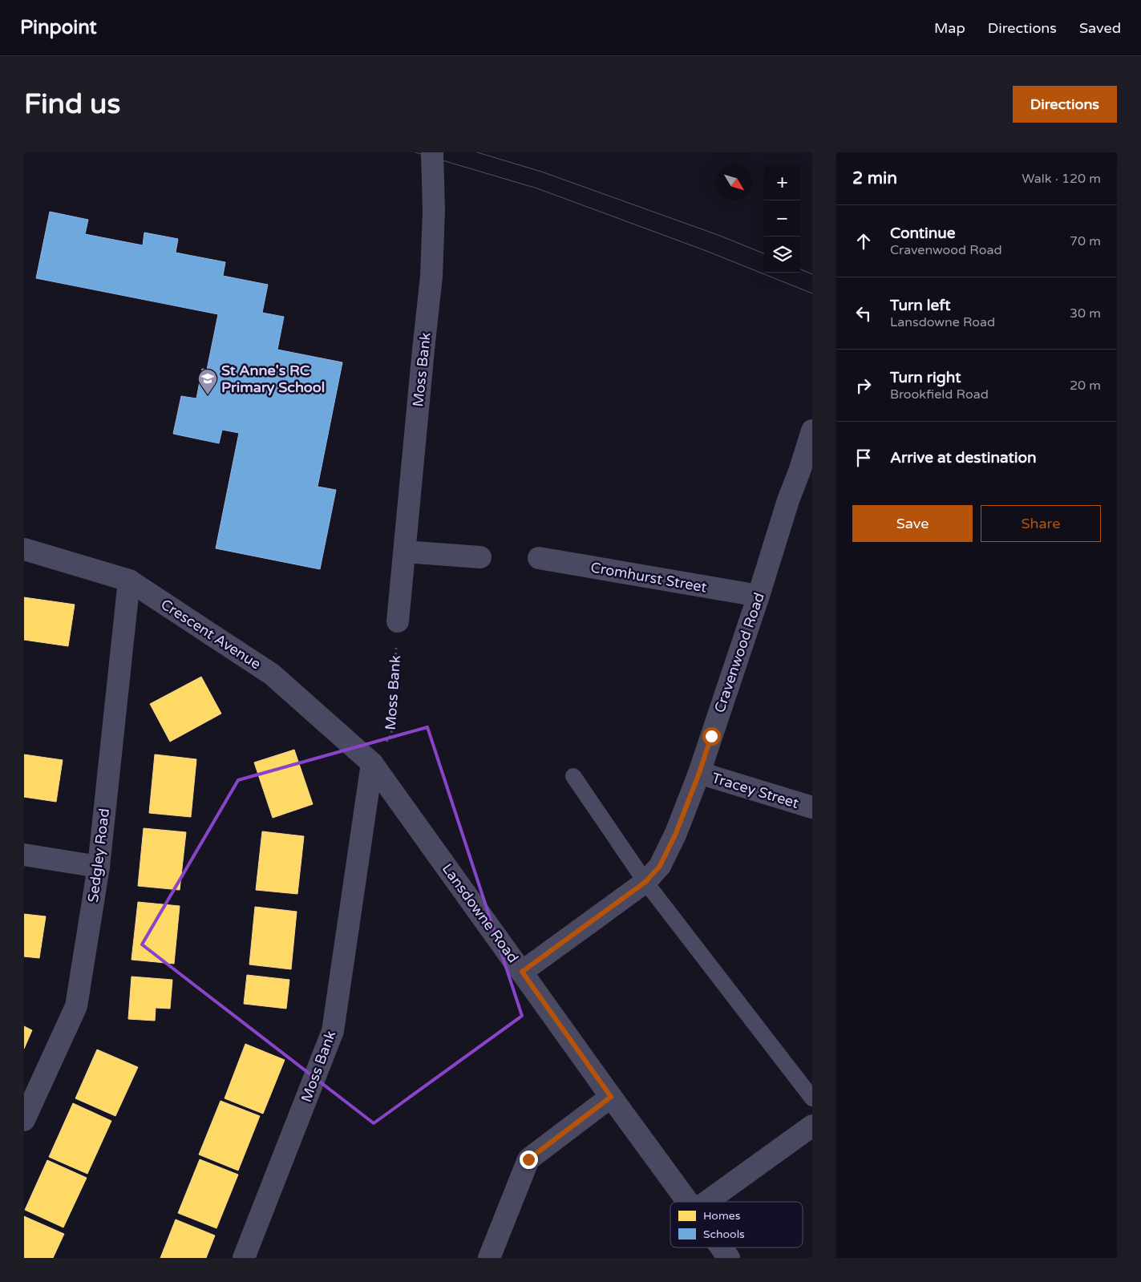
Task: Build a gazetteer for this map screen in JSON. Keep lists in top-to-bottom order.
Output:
{
  "streets": {
    "street": [
      "Moss Bank",
      "Cromhurst Street",
      "Crescent Avenue",
      "Cravenwood Road",
      "Tracey Street",
      "Sedgley Road",
      "Lansdowne Road"
    ]
  },
  "crossings": [
    ["Moss Bank", "Crescent Avenue"],
    ["Moss Bank", "Lansdowne Road"],
    ["Cromhurst Street", "Cravenwood Road"],
    ["Crescent Avenue", "Sedgley Road"],
    ["Crescent Avenue", "Lansdowne Road"],
    ["Cravenwood Road", "Tracey Street"],
    ["Cravenwood Road", "Lansdowne Road"]
  ],
  "places": {
    "school or university": ["St Anne's RC Primary School"]
  },
  "legend": ["Homes", "Schools"],
  "north": "bottom right",
  "page": {
    "header": "Pinpoint",
    "nav": ["Map", "Directions", "Saved"],
    "buttons": [
      "Directions",
      ["Save", "Share"]
    ],
    "title": "Find us",
    "heading": ["2 min", "Walk · 120 m"],
    "map_buttons": ["+", "−"],
    "list": [
      ["Continue", "Cravenwood Road", "70 m"],
      ["Turn left", "Lansdowne Road", "30 m"],
      ["Turn right", "Brookfield Road", "20 m"],
      "Arrive at destination"
    ]
  }
}
